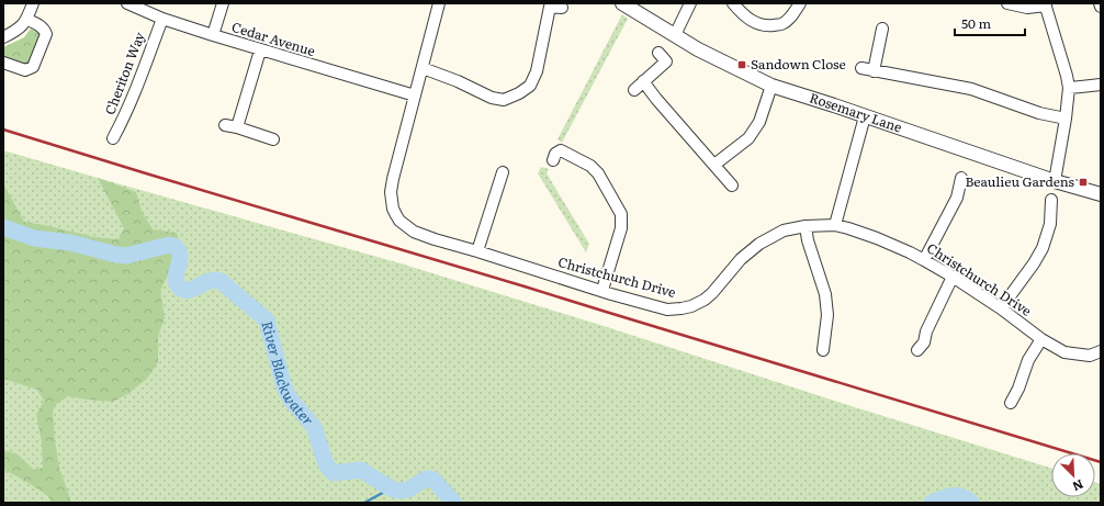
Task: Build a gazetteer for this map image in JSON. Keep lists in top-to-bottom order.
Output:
{
  "streets": {
    "street": [
      "Cedar Avenue",
      "Cheriton Way",
      "Rosemary Lane",
      "Christchurch Drive"
    ]
  },
  "crossings": [
    ["Cedar Avenue", "Cheriton Way"],
    ["Cedar Avenue", "Christchurch Drive"]
  ],
  "water": ["River Blackwater"],
  "places": {
    "transit": ["Sandown Close", "Beaulieu Gardens"]
  },
  "scale_bar": "50 m",
  "north": "bottom right"
}
